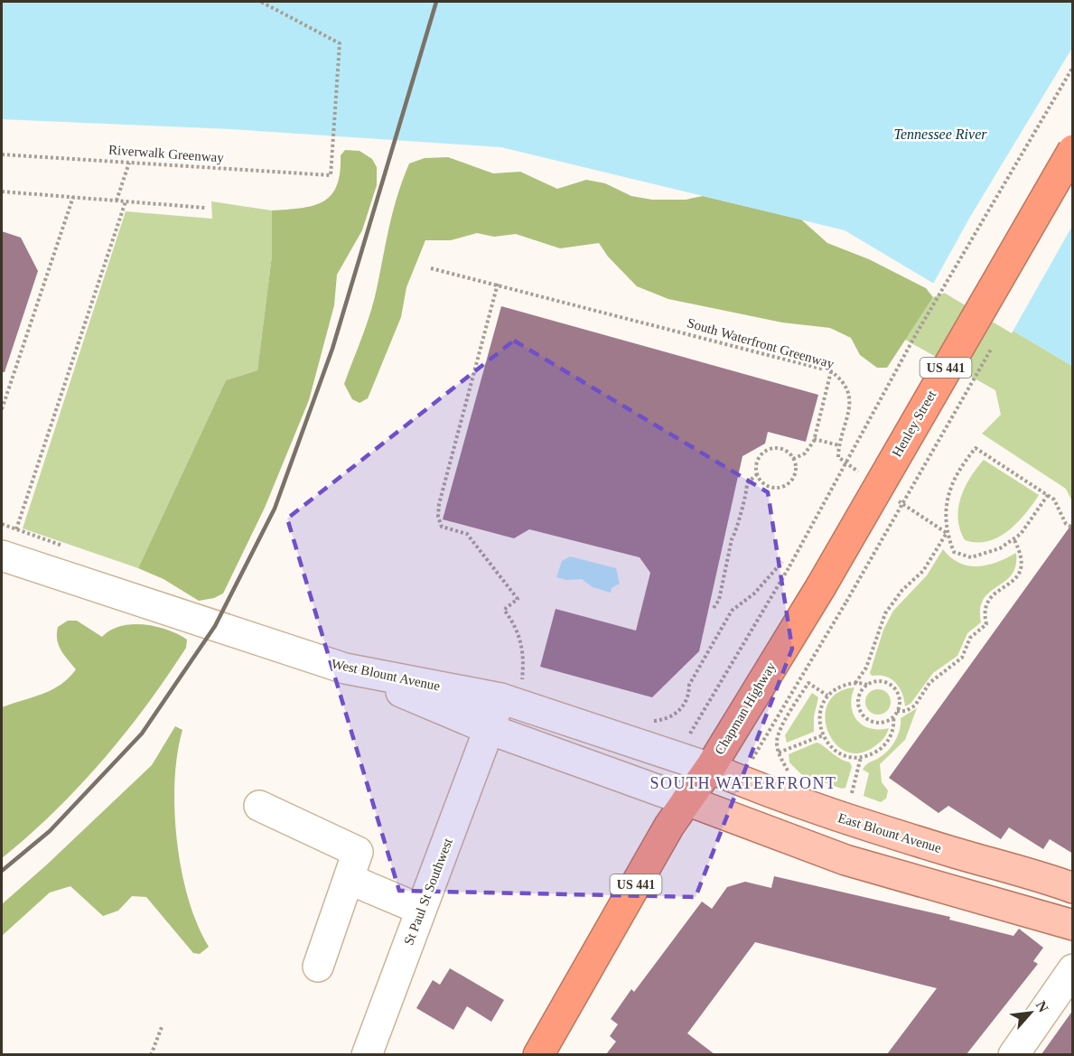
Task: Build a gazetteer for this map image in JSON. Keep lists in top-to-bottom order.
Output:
{
  "streets": {
    "highway": ["US 441", "Henley Street", "Chapman Highway"],
    "main road": ["East Blount Avenue"],
    "street": ["West Blount Avenue", "St Paul St Southwest"],
    "path": ["Riverwalk Greenway", "South Waterfront Greenway"]
  },
  "crossings": [
    ["Henley Street", "Chapman Highway"],
    ["West Blount Avenue", "Chapman Highway"],
    ["West Blount Avenue", "East Blount Avenue"],
    ["West Blount Avenue", "St Paul St Southwest"],
    ["Chapman Highway", "East Blount Avenue"]
  ],
  "districts": ["SOUTH WATERFRONT"],
  "water": ["Tennessee River"],
  "north": "top right"
}
